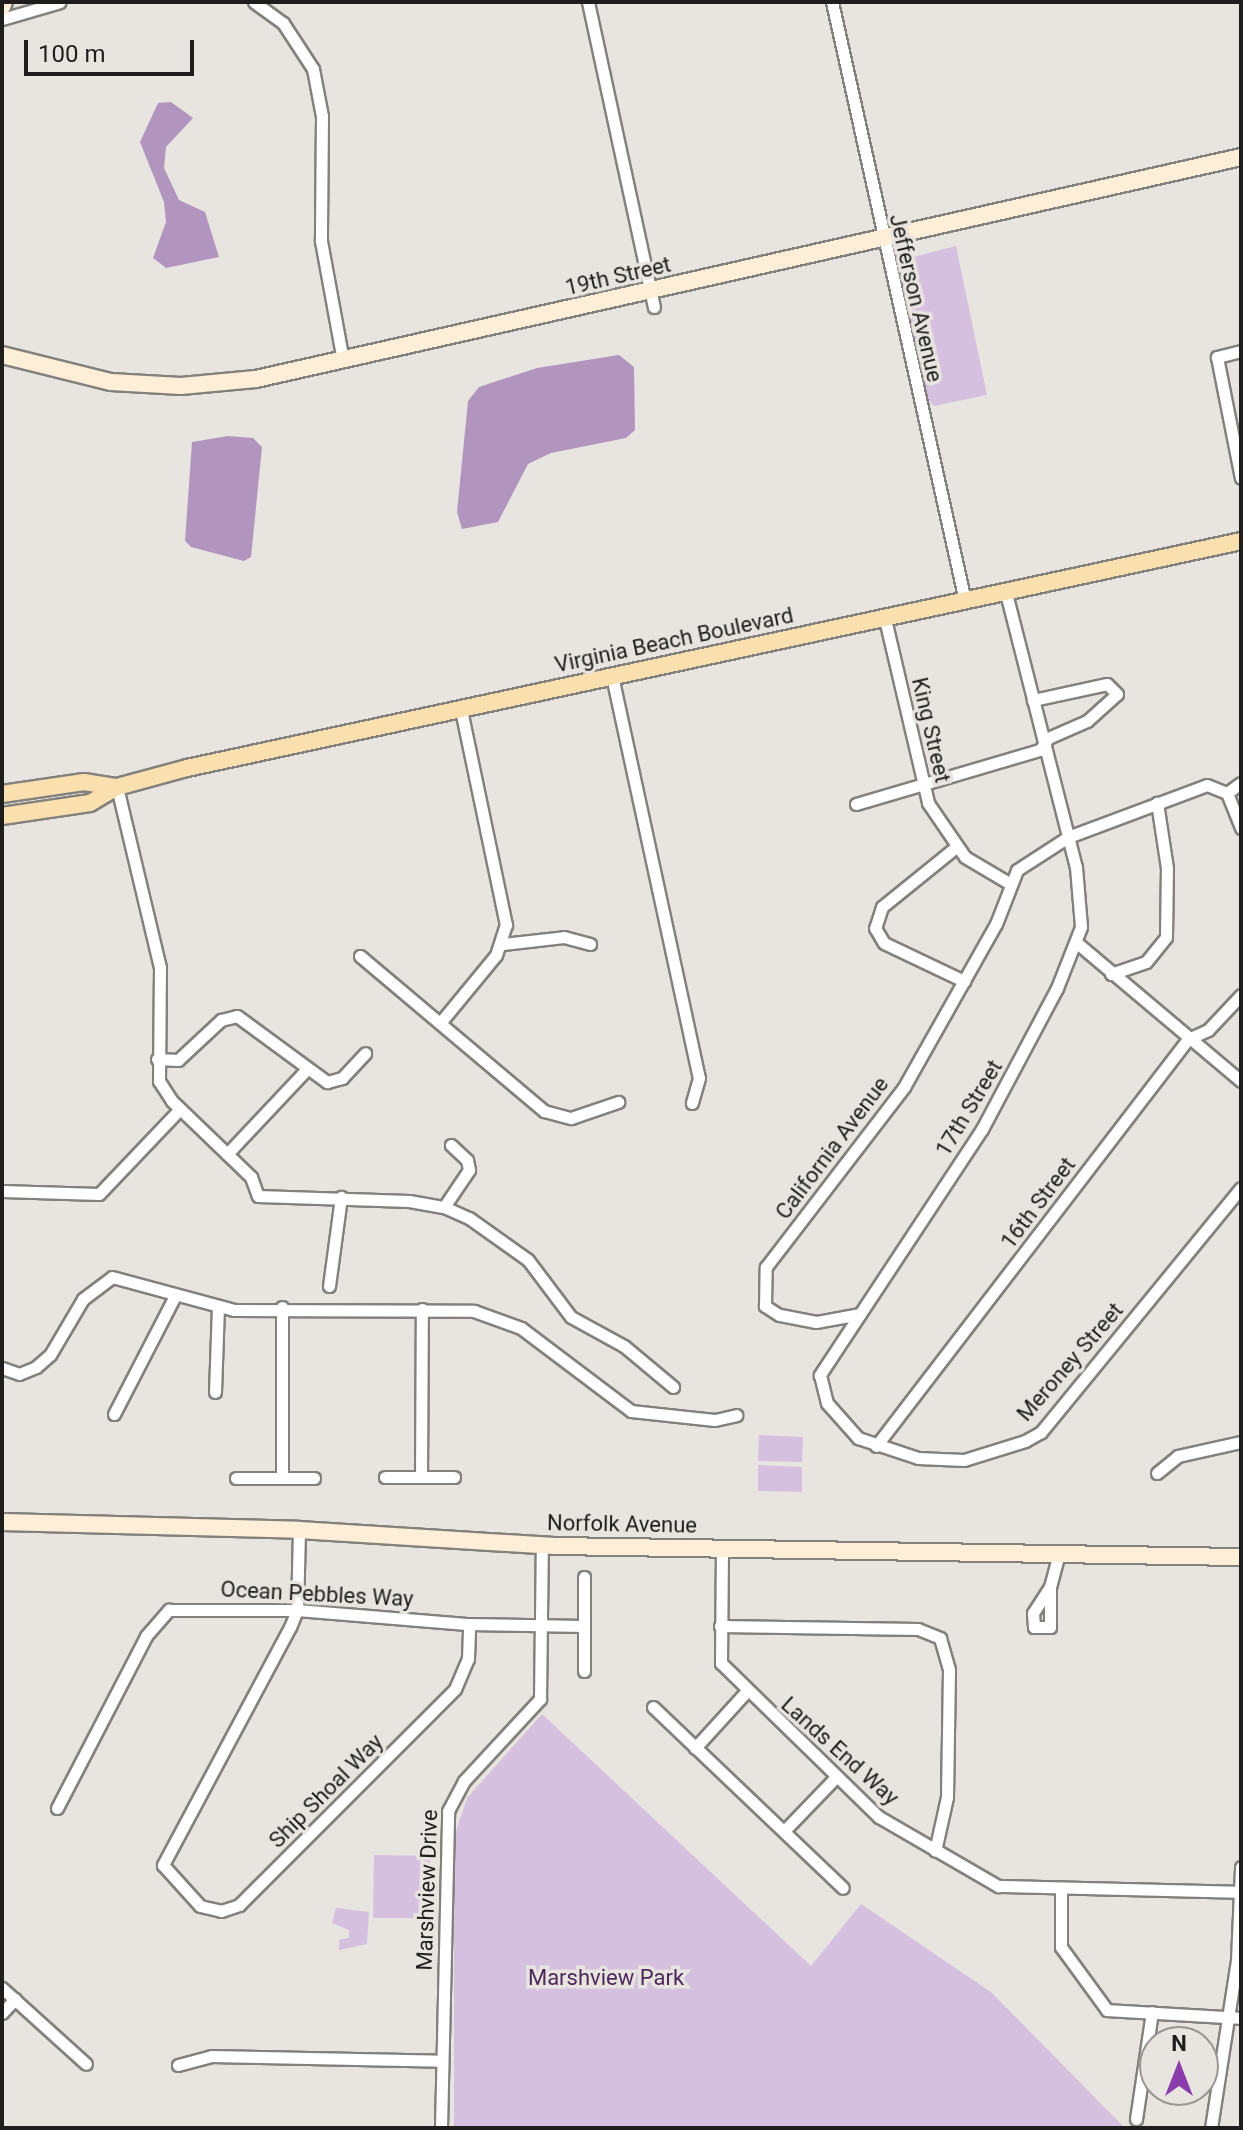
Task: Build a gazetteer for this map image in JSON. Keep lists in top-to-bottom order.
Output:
{
  "streets": {
    "main road": ["Virginia Beach Boulevard"],
    "street": [
      "19th Street",
      "Jefferson Avenue",
      "King Street",
      "17th Street",
      "California Avenue",
      "16th Street",
      "Meroney Street",
      "Norfolk Avenue",
      "Ocean Pebbles Way",
      "Lands End Way",
      "Ship Shoal Way",
      "Marshview Drive"
    ]
  },
  "crossings": [
    ["19th Street", "Jefferson Avenue"],
    ["Jefferson Avenue", "Virginia Beach Boulevard"],
    ["Virginia Beach Boulevard", "King Street"],
    ["Virginia Beach Boulevard", "17th Street"],
    ["King Street", "California Avenue"],
    ["17th Street", "California Avenue"],
    ["17th Street", "Meroney Street"],
    ["16th Street", "Meroney Street"],
    ["Norfolk Avenue", "Lands End Way"],
    ["Norfolk Avenue", "Marshview Drive"],
    ["Ocean Pebbles Way", "Ship Shoal Way"],
    ["Ocean Pebbles Way", "Marshview Drive"]
  ],
  "parks": ["Marshview Park"],
  "scale_bar": "100 m",
  "north": "top"
}
